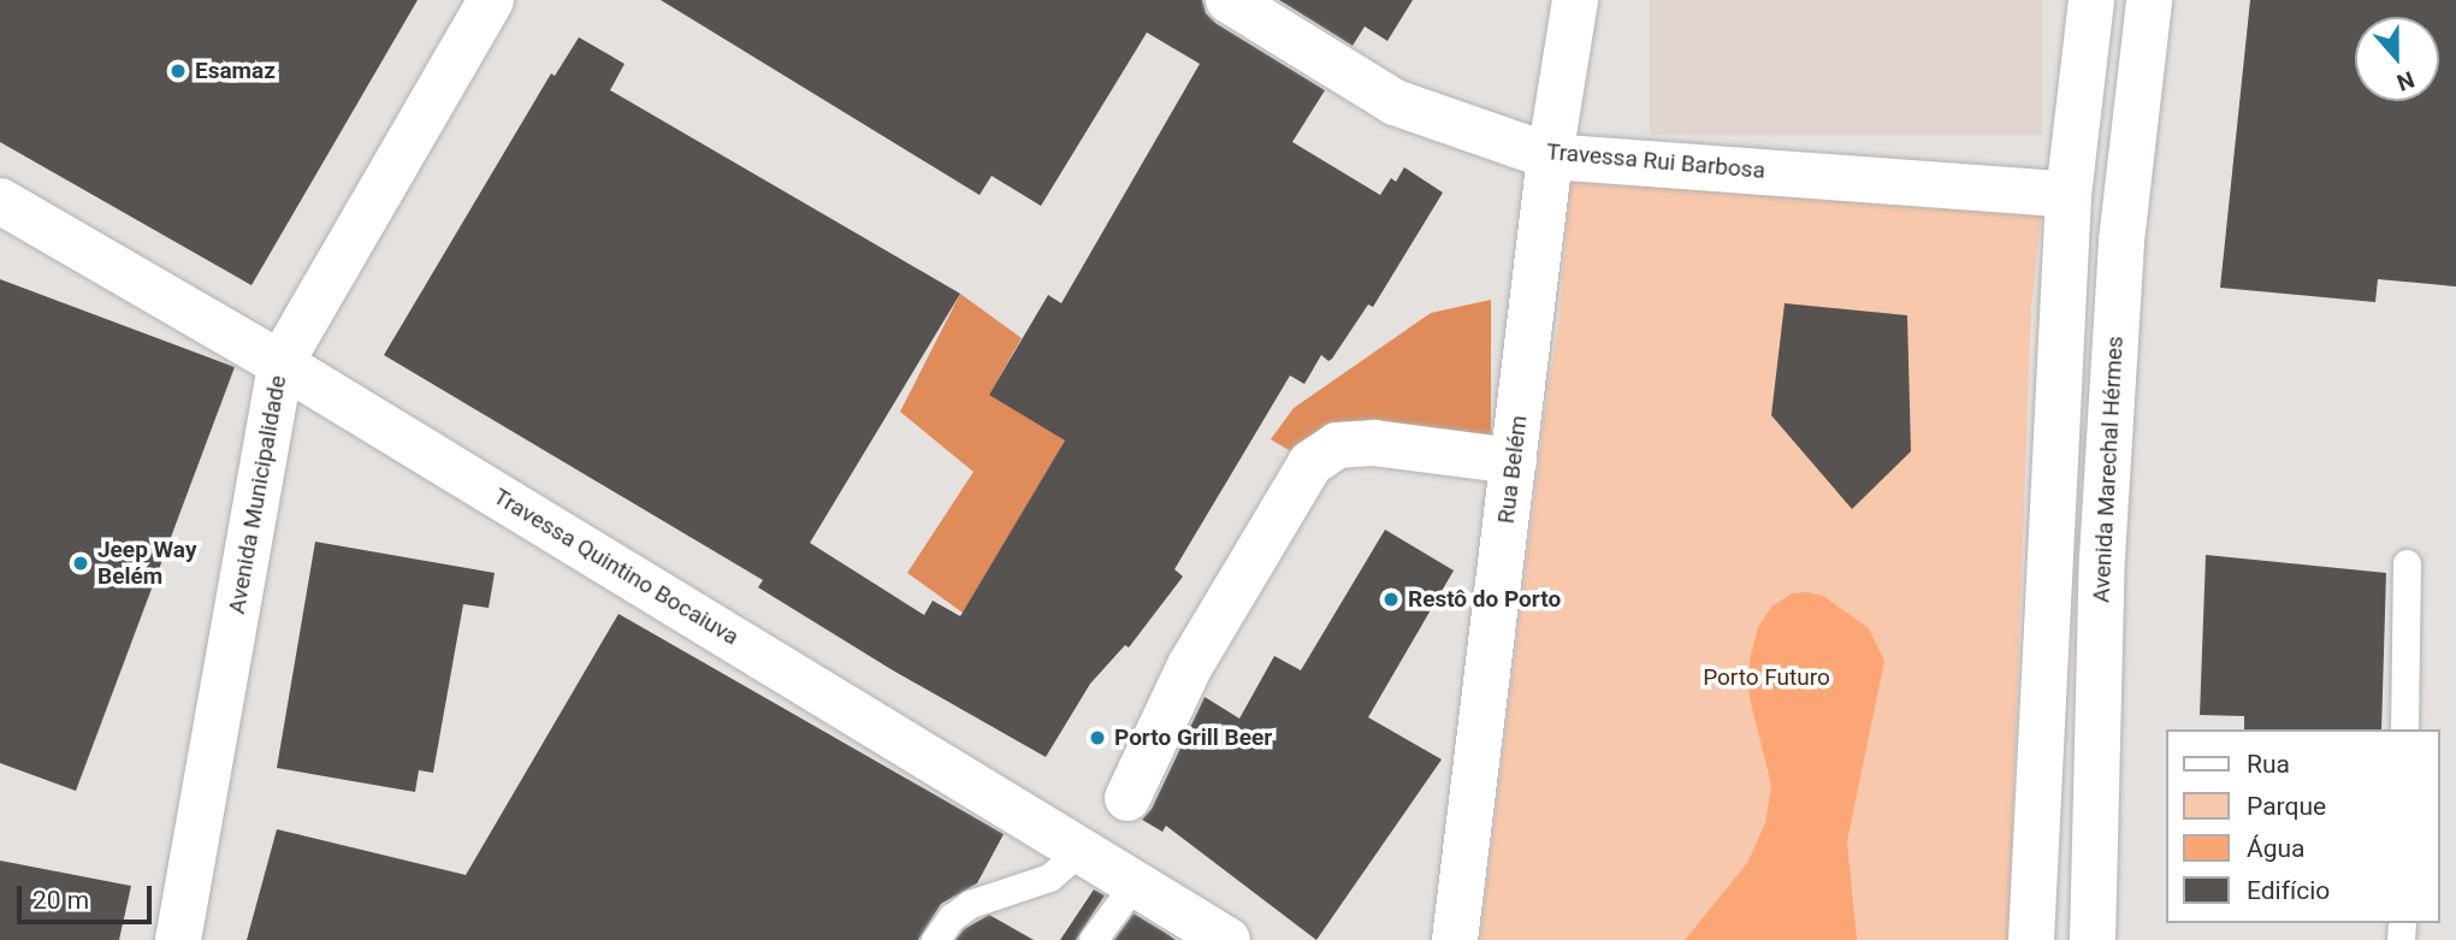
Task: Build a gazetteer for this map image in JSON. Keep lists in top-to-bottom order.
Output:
{
  "streets": {
    "street": [
      "Travessa Rui Barbosa",
      "Rua Belém",
      "Avenida Marechal Hérmes",
      "Avenida Municipalidade",
      "Travessa Quintino Bocaiuva"
    ]
  },
  "crossings": [
    ["Travessa Rui Barbosa", "Rua Belém"],
    ["Avenida Municipalidade", "Travessa Quintino Bocaiuva"]
  ],
  "parks": ["Porto Futuro"],
  "places": [
    "Esamaz",
    "Jeep Way Belém",
    "Restô do Porto",
    "Porto Grill Beer"
  ],
  "legend": [
    "Rua",
    "Parque",
    "Água",
    "Edifício"
  ],
  "scale_bar": "20 m",
  "north": "bottom"
}
